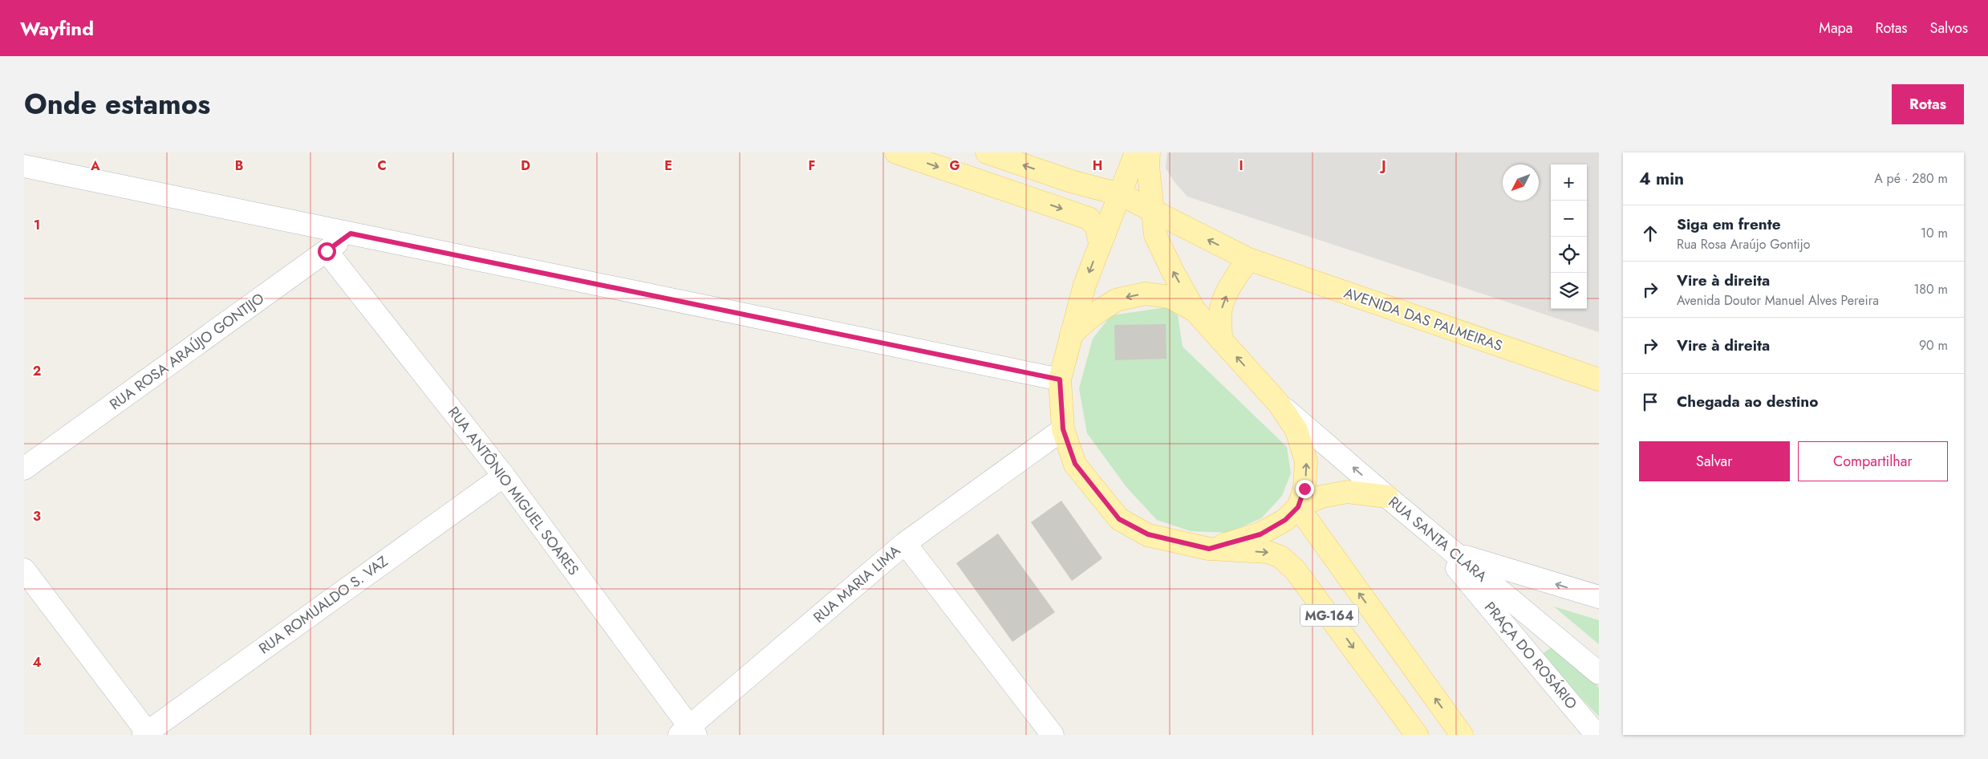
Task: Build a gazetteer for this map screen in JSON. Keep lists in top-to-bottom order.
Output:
{
  "streets": {
    "main road": ["AVENIDA DAS PALMEIRAS", "MG-164"],
    "street": [
      "RUA ROSA ARAÚJO GONTIJO",
      "RUA ANTÔNIO MIGUEL SOARES",
      "RUA SANTA CLARA",
      "RUA MARIA LIMA",
      "RUA ROMUALDO S. VAZ",
      "PRAÇA DO ROSÁRIO"
    ]
  },
  "crossings": [
    ["AVENIDA DAS PALMEIRAS", "MG-164"],
    ["RUA ROSA ARAÚJO GONTIJO", "RUA ANTÔNIO MIGUEL SOARES"],
    ["RUA ANTÔNIO MIGUEL SOARES", "RUA MARIA LIMA"],
    ["RUA ANTÔNIO MIGUEL SOARES", "RUA ROMUALDO S. VAZ"],
    ["RUA SANTA CLARA", "PRAÇA DO ROSÁRIO"]
  ],
  "north": "bottom left",
  "page": {
    "header": "Wayfind",
    "nav": ["Mapa", "Rotas", "Salvos"],
    "title": "Onde estamos",
    "buttons": [
      "Rotas",
      ["Salvar", "Compartilhar"]
    ],
    "heading": ["4 min", "A pé · 280 m"],
    "map_buttons": ["+", "−"],
    "list": [
      ["Siga em frente", "Rua Rosa Araújo Gontijo", "10 m"],
      ["Vire à direita", "Avenida Doutor Manuel Alves Pereira", "180 m"],
      ["Vire à direita", "90 m"],
      "Chegada ao destino"
    ]
  },
  "grid": {
    "columns": [
      "A",
      "B",
      "C",
      "D",
      "E",
      "F",
      "G",
      "H",
      "I",
      "J"
    ],
    "rows": [
      "1",
      "2",
      "3",
      "4"
    ]
  }
}
